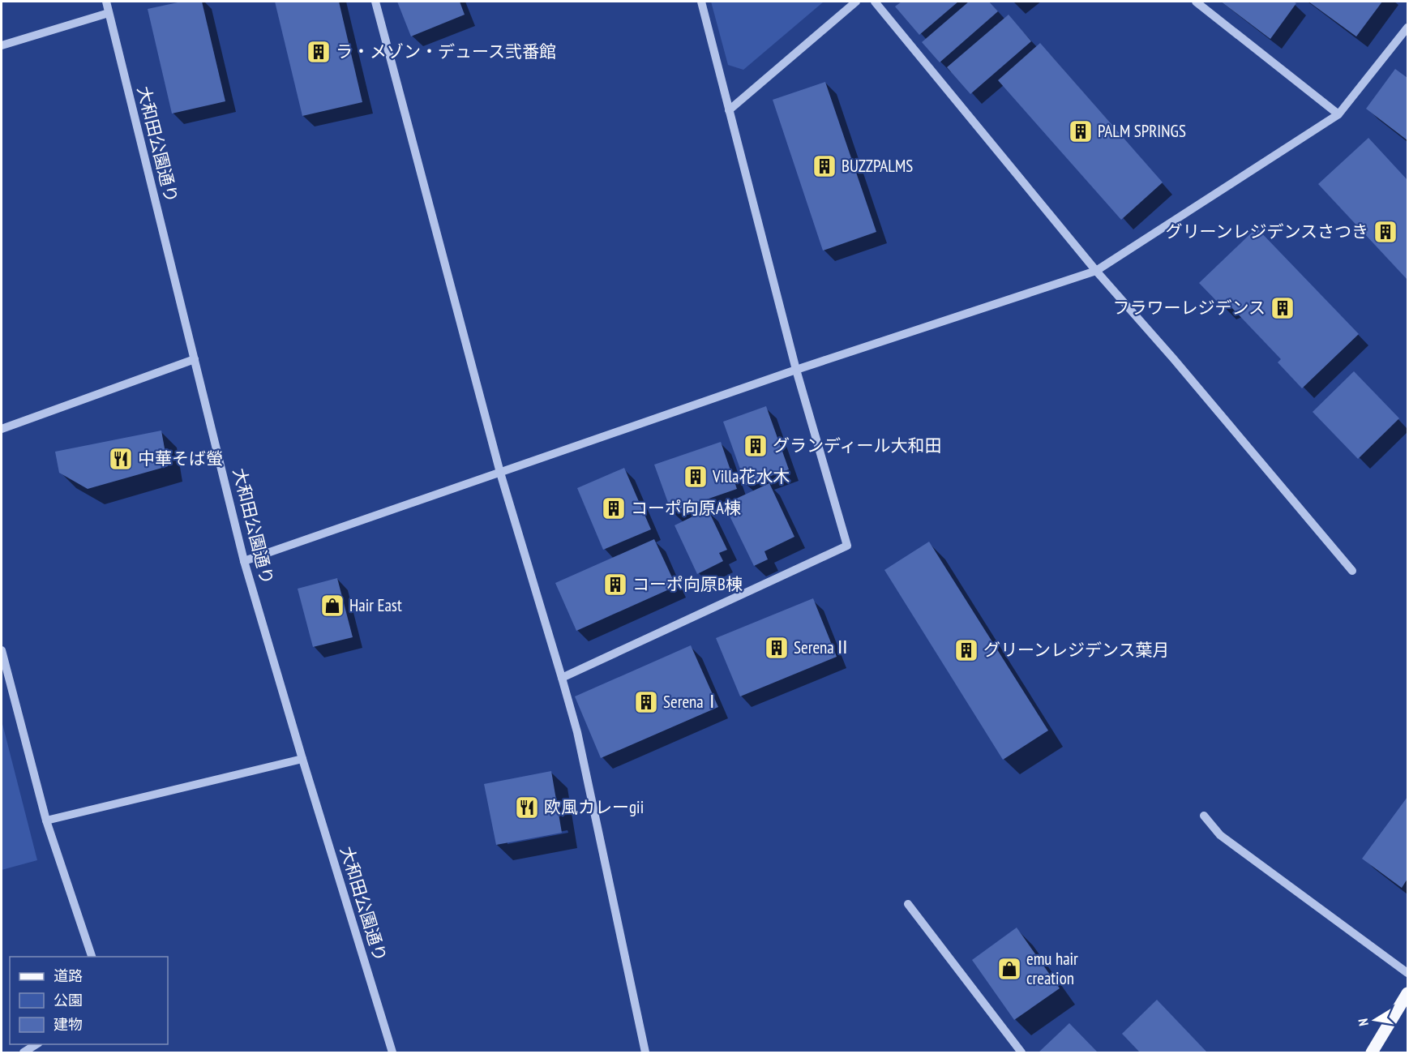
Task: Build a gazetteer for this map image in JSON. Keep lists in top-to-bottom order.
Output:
{
  "streets": {
    "street": ["大和田公園通り"]
  },
  "places": {
    "building": [
      "ラ・メゾン・デュース弐番館",
      "PALM SPRINGS",
      "BUZZPALMS",
      "グリーンレジデンスさつき",
      "フラワーレジデンス",
      "グランディール大和田",
      "Villa花水木",
      "コーポ向原A棟",
      "コーポ向原B棟",
      "SerenaⅡ",
      "グリーンレジデンス葉月",
      "SerenaⅠ"
    ],
    "restaurant": ["中華そば螢", "欧風カレーgii"],
    "shop": ["Hair East", "emu hair creation"]
  },
  "legend": ["道路", "公園", "建物"],
  "north": "left"
}
